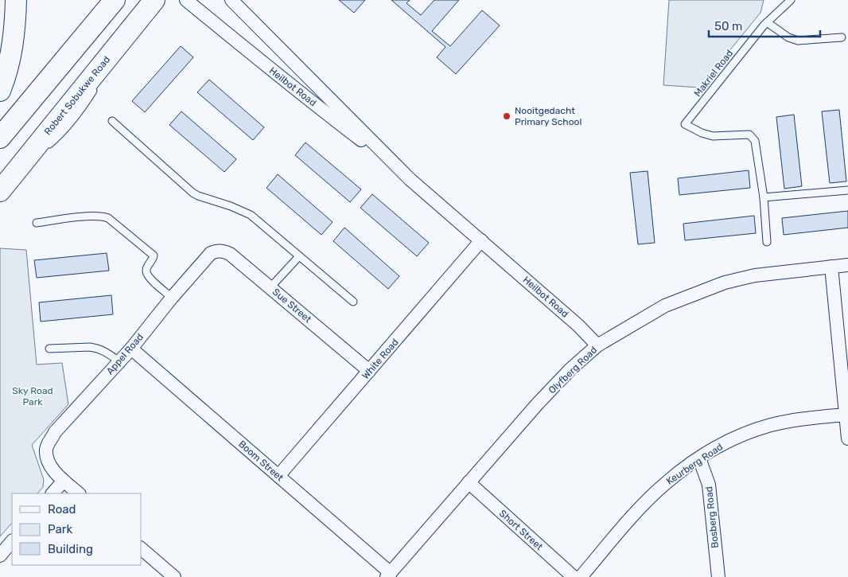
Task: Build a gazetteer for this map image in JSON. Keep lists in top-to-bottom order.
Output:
{
  "streets": {
    "main road": ["Robert Sobukwe Road"],
    "street": [
      "Heilbot Road",
      "Sue Street",
      "Appel Road",
      "White Road",
      "Olyfberg Road",
      "Boom Street",
      "Keurberg Road",
      "Bosberg Road",
      "Short Street"
    ],
    "lane": ["Makriel Road"]
  },
  "crossings": [
    ["Heilbot Road", "White Road"],
    ["Heilbot Road", "Olyfberg Road"],
    ["Sue Street", "Appel Road"],
    ["Sue Street", "White Road"],
    ["Appel Road", "Boom Street"],
    ["White Road", "Boom Street"],
    ["Olyfberg Road", "Boom Street"],
    ["Olyfberg Road", "Short Street"],
    ["Keurberg Road", "Bosberg Road"]
  ],
  "parks": ["Sky Road Park"],
  "places": ["Nooitgedacht Primary School"],
  "legend": ["Road", "Park", "Building"],
  "scale_bar": "50 m"
}
